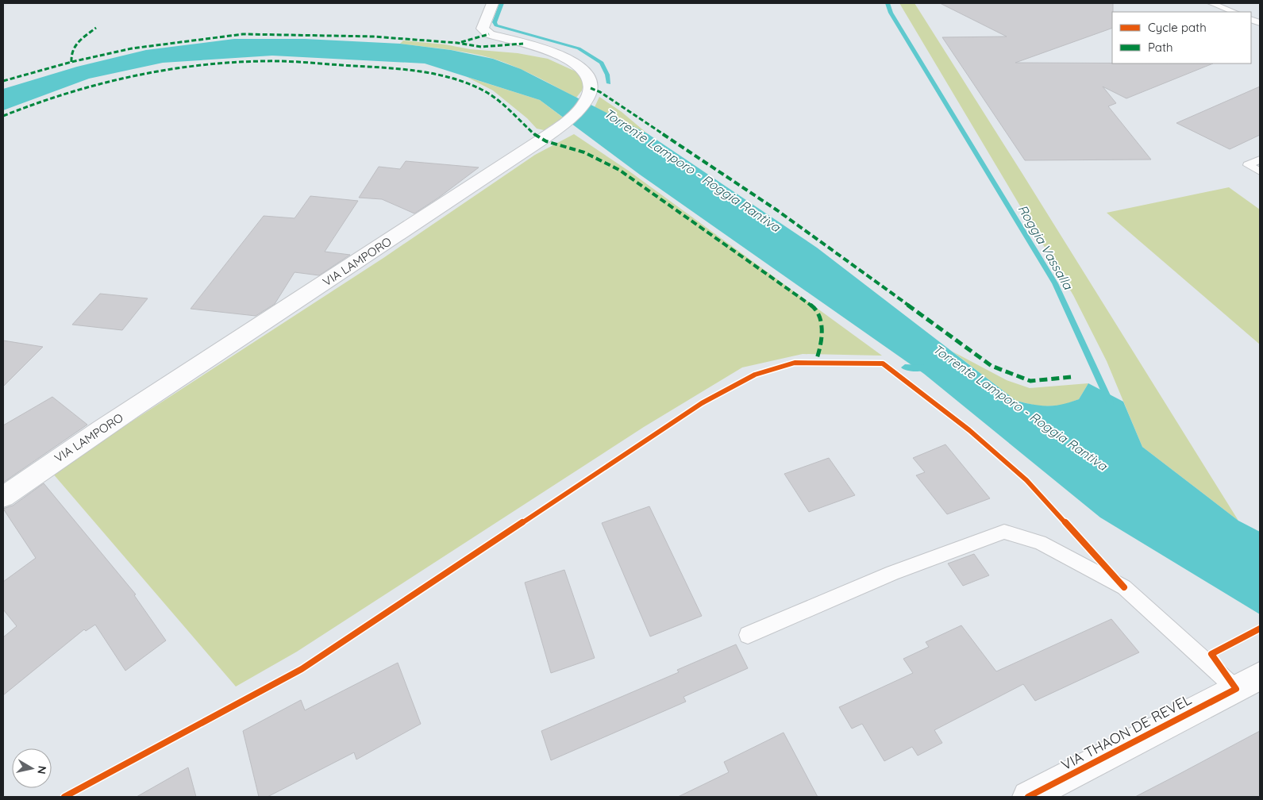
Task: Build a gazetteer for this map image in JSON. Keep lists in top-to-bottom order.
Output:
{
  "streets": {
    "street": ["VIA LAMPORO", "VIA THAON DE REVEL"]
  },
  "water": ["Torrente Lamporo - Roggia Rantiva", "Roggia Vassalla"],
  "legend": ["Cycle path", "Path"],
  "north": "right"
}
